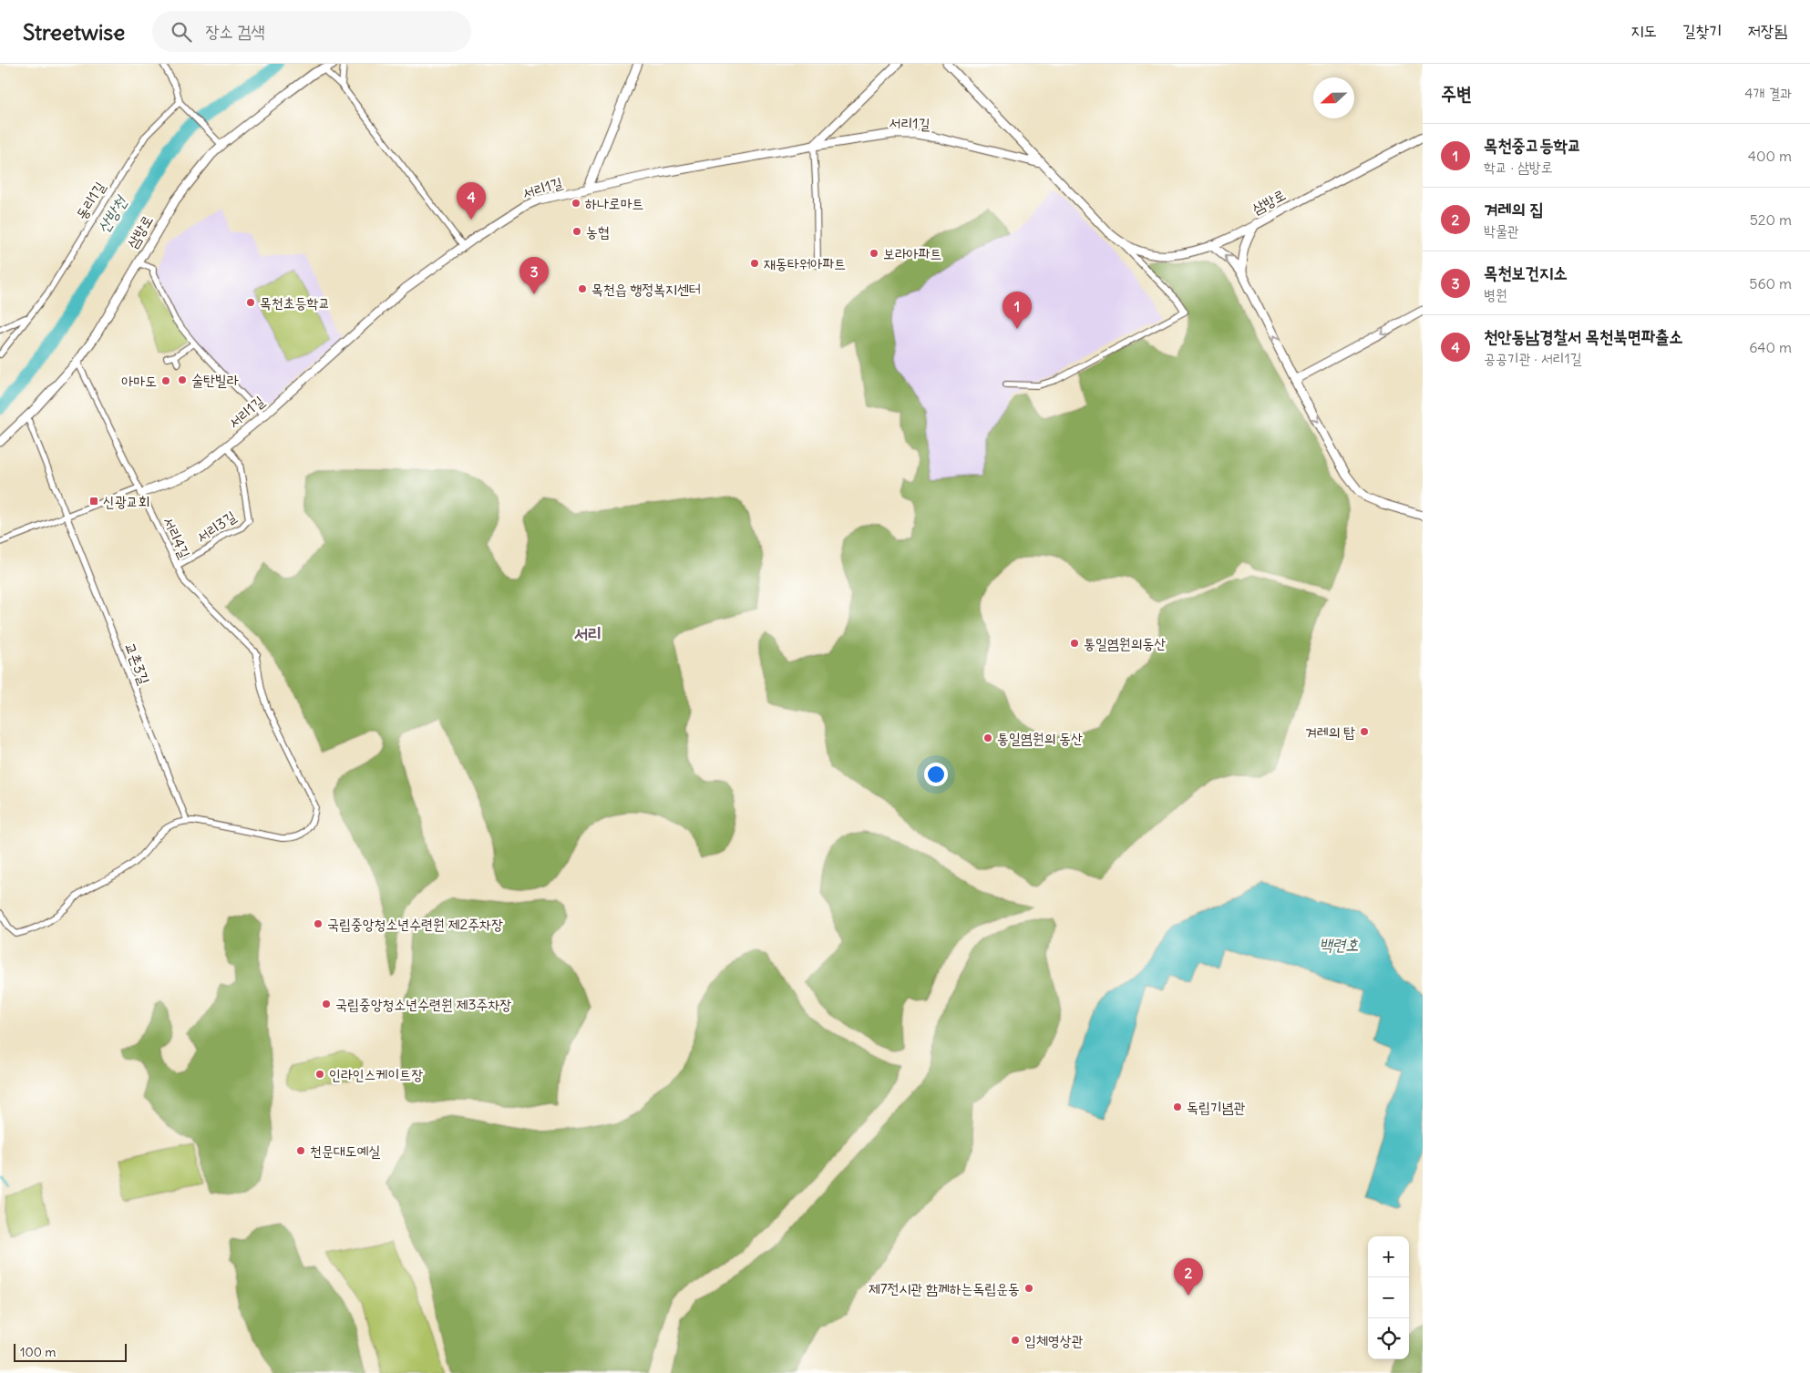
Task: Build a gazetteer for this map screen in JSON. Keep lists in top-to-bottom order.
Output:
{
  "streets": {
    "street": [
      "서리1길",
      "동리1길",
      "삼방로",
      "서리3길",
      "서리4길",
      "교촌3길"
    ]
  },
  "crossings": [
    ["서리1길", "삼방로"],
    ["서리1길", "서리3길"],
    ["서리1길", "서리4길"],
    ["서리1길", "교촌3길"],
    ["삼방로", "서리4길"],
    ["서리3길", "서리4길"],
    ["서리4길", "교촌3길"]
  ],
  "districts": ["서리"],
  "water": ["산방천", "백련호"],
  "places": {
    "other": [
      "하나로마트",
      "농협",
      "보라아파트",
      "재동타워아파트",
      "목천읍 행정복지센터",
      "목천초등학교",
      "술탄빌라",
      "아마도",
      "통일염원의동산",
      "겨레의 탑",
      "통일염원의 동산",
      "국립중앙청소년수련원 제2주차장",
      "국립중앙청소년수련원 제3주차장",
      "인라인스케이트장",
      "독립기념관",
      "천문대도예실",
      "제7전시관 함께하는독립운동",
      "입체영상관"
    ],
    "transit": ["신광교회"]
  },
  "scale_bar": "100 m",
  "north": "left",
  "page": {
    "header": "Streetwise",
    "search": "장소 검색",
    "nav": ["지도", "길찾기", "저장됨"],
    "heading": ["주변", "4개 결과"],
    "list": [
      {
        "mark": "1",
        "name": "목천중고등학교",
        "note": "학교 · 삼방로",
        "value": "400 m"
      },
      {
        "mark": "2",
        "name": "겨레의 집",
        "note": "박물관",
        "value": "520 m"
      },
      {
        "mark": "3",
        "name": "목천보건지소",
        "note": "병원",
        "value": "560 m"
      },
      {
        "mark": "4",
        "name": "천안동남경찰서 목천북면파출소",
        "note": "공공기관 · 서리1길",
        "value": "640 m"
      }
    ],
    "pins": [
      "4",
      "3",
      "1",
      "2"
    ],
    "map_buttons": ["+", "−"],
    "scale": "100 m"
  }
}
